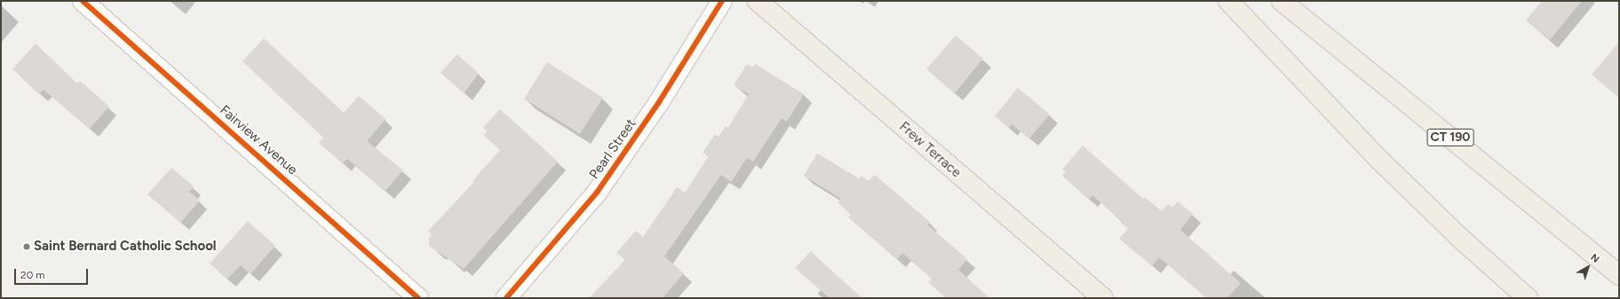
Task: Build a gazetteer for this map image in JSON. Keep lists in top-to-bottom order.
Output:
{
  "streets": {
    "main road": ["CT 190", "Frew Terrace"],
    "street": ["Fairview Avenue", "Pearl Street"]
  },
  "places": ["Saint Bernard Catholic School"],
  "scale_bar": "20 m",
  "north": "top right"
}
